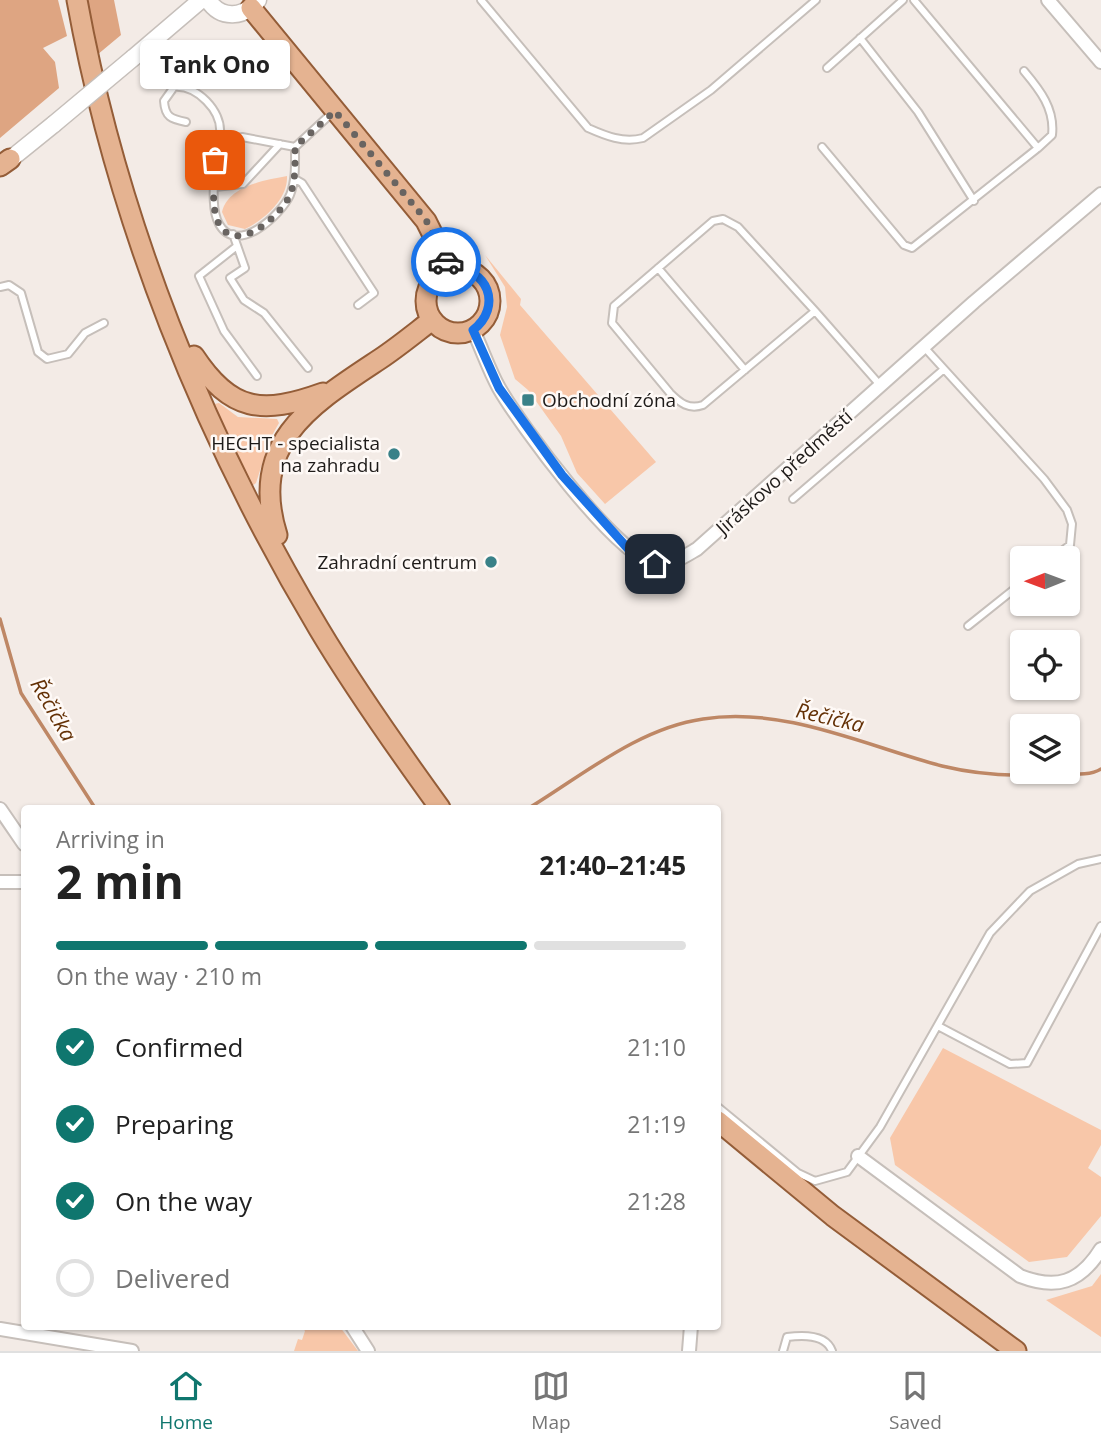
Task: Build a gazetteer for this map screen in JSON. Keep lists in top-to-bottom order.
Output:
{
  "streets": {
    "street": ["Jiráskovo předměstí"]
  },
  "water": ["Řečička"],
  "places": {
    "other": ["Tank Ono", "HECHT - specialista na zahradu", "Zahradní centrum"],
    "transit": ["Obchodní zóna"]
  },
  "north": "left",
  "page": {
    "bubble": "Tank Ono",
    "heading": ["2 min", "Arriving in", "21:40–21:45"],
    "bar": "On the way · 210 m",
    "list": [
      ["Confirmed", "21:10"],
      ["Preparing", "21:19"],
      ["On the way", "21:28"],
      "Delivered"
    ],
    "tabs": ["Home", "Map", "Saved"]
  }
}
